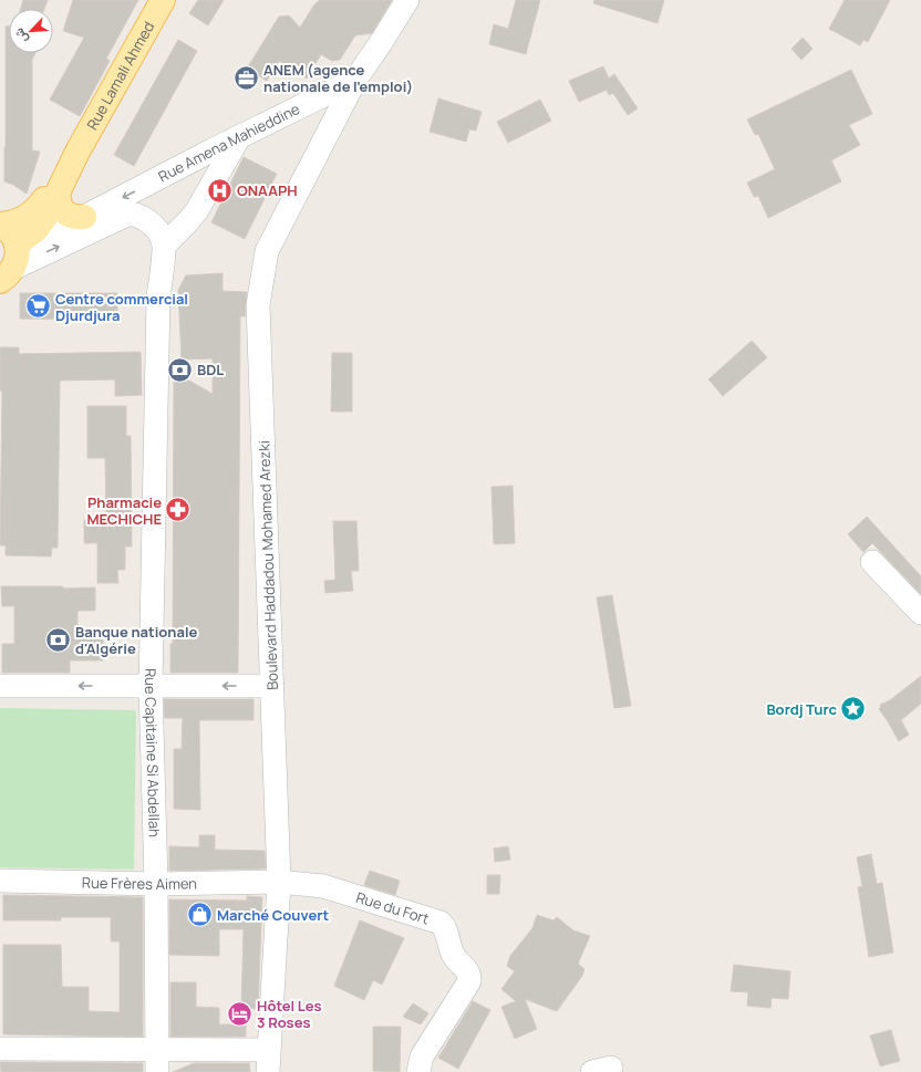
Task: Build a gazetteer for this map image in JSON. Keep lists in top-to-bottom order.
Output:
{
  "streets": {
    "main road": ["Rue Lamali Ahmed"],
    "street": [
      "Rue Amena Mahieddine",
      "Boulevard Haddadou Mohamed Arezki",
      "Rue Capitaine Si Abdellah",
      "Rue Frères Aimen",
      "Rue du Fort"
    ]
  },
  "crossings": [
    ["Rue Lamali Ahmed", "Rue Amena Mahieddine"],
    ["Rue Amena Mahieddine", "Boulevard Haddadou Mohamed Arezki"],
    ["Boulevard Haddadou Mohamed Arezki", "Rue Frères Aimen"],
    ["Boulevard Haddadou Mohamed Arezki", "Rue du Fort"],
    ["Rue Capitaine Si Abdellah", "Rue Frères Aimen"],
    ["Rue Frères Aimen", "Rue du Fort"]
  ],
  "places": {
    "office": ["ANEM (agence nationale de l'emploi)"],
    "hospital": ["ONAAPH"],
    "supermarket": ["Centre commercial Djurdjura"],
    "bank": ["BDL", "Banque nationale d'Algérie"],
    "pharmacy": ["Pharmacie MECHICHE"],
    "place": ["Bordj Turc"],
    "shop": ["Marché Couvert"],
    "hotel": ["Hôtel Les 3 Roses"]
  },
  "north": "bottom left"
}
